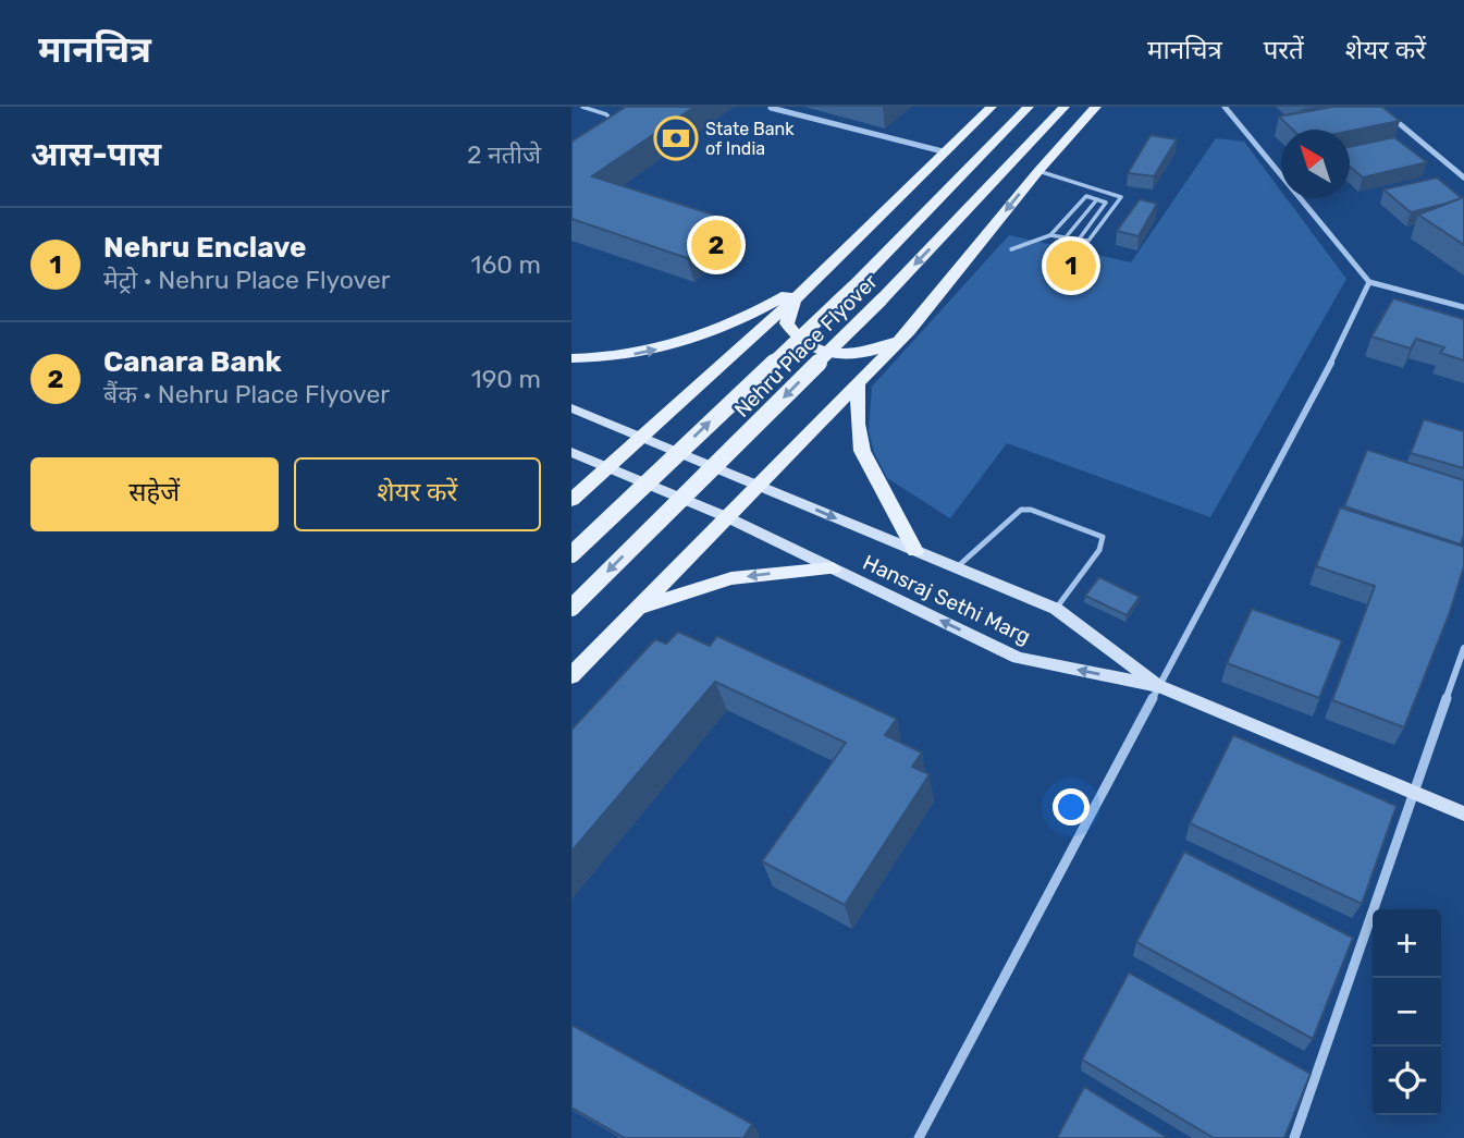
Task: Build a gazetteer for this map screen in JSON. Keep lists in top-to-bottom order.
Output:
{
  "streets": {
    "main road": ["Nehru Place Flyover"],
    "street": ["Hansraj Sethi Marg"]
  },
  "places": {
    "bank": ["State Bank of India"]
  },
  "north": "top left",
  "page": {
    "header": "मानचित्र",
    "nav": ["मानचित्र", "परतें", "शेयर करें"],
    "heading": ["आस-पास", "2 नतीजे"],
    "list": [
      {
        "mark": "1",
        "name": "Nehru Enclave",
        "note": "मेट्रो · Nehru Place Flyover",
        "value": "160 m"
      },
      {
        "mark": "2",
        "name": "Canara Bank",
        "note": "बैंक · Nehru Place Flyover",
        "value": "190 m"
      }
    ],
    "pins": ["2", "1"],
    "buttons": ["सहेजें", "शेयर करें"],
    "map_buttons": ["+", "−"]
  }
}
